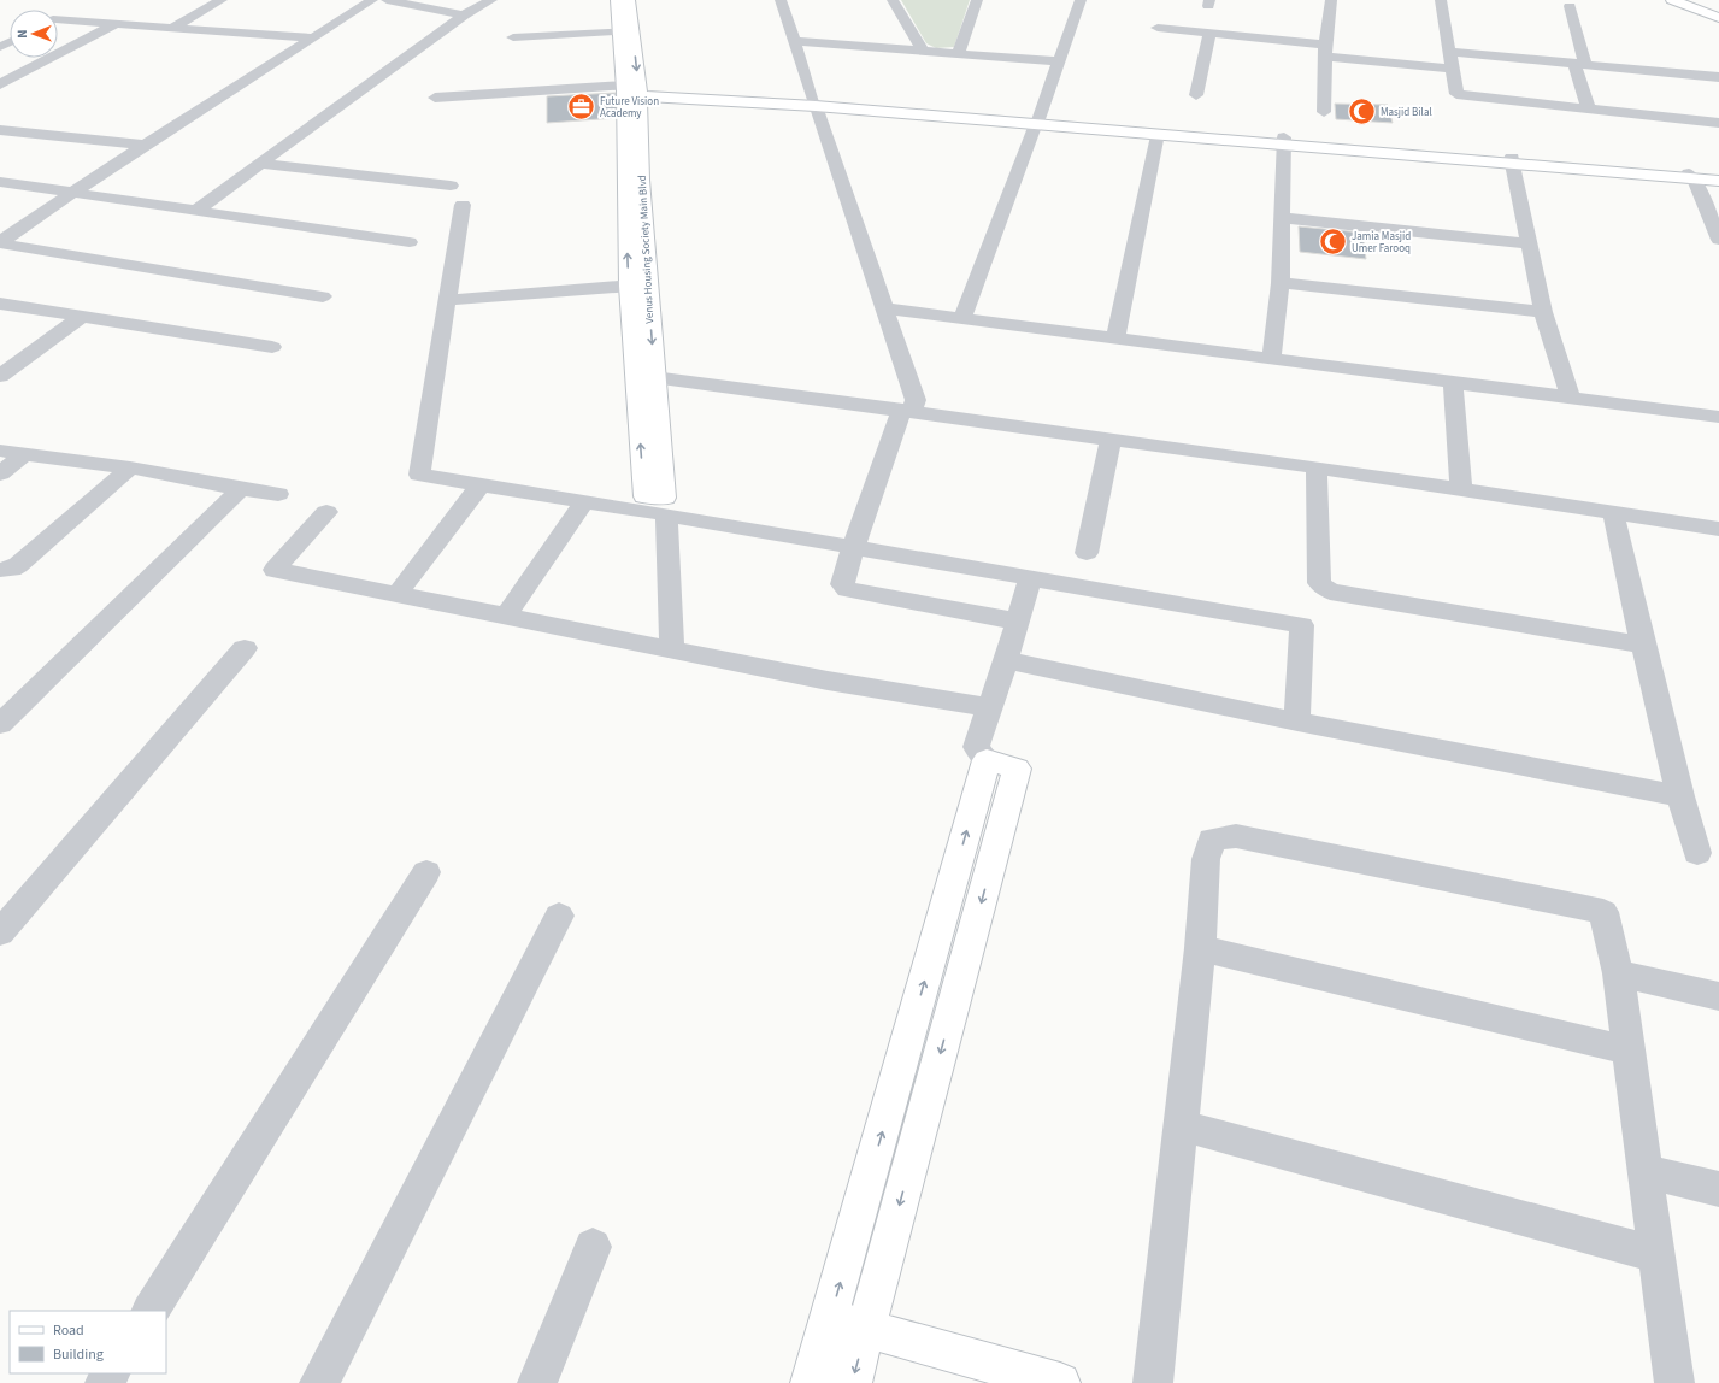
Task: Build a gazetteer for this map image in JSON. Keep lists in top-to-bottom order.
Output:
{
  "streets": {
    "street": ["Venus Housing Society Main Blvd"]
  },
  "places": {
    "office": ["Future Vision Academy"],
    "mosque": ["Masjid Bilal", "Jamia Masjid Umer Farooq"]
  },
  "legend": ["Road", "Building"],
  "north": "left"
}
